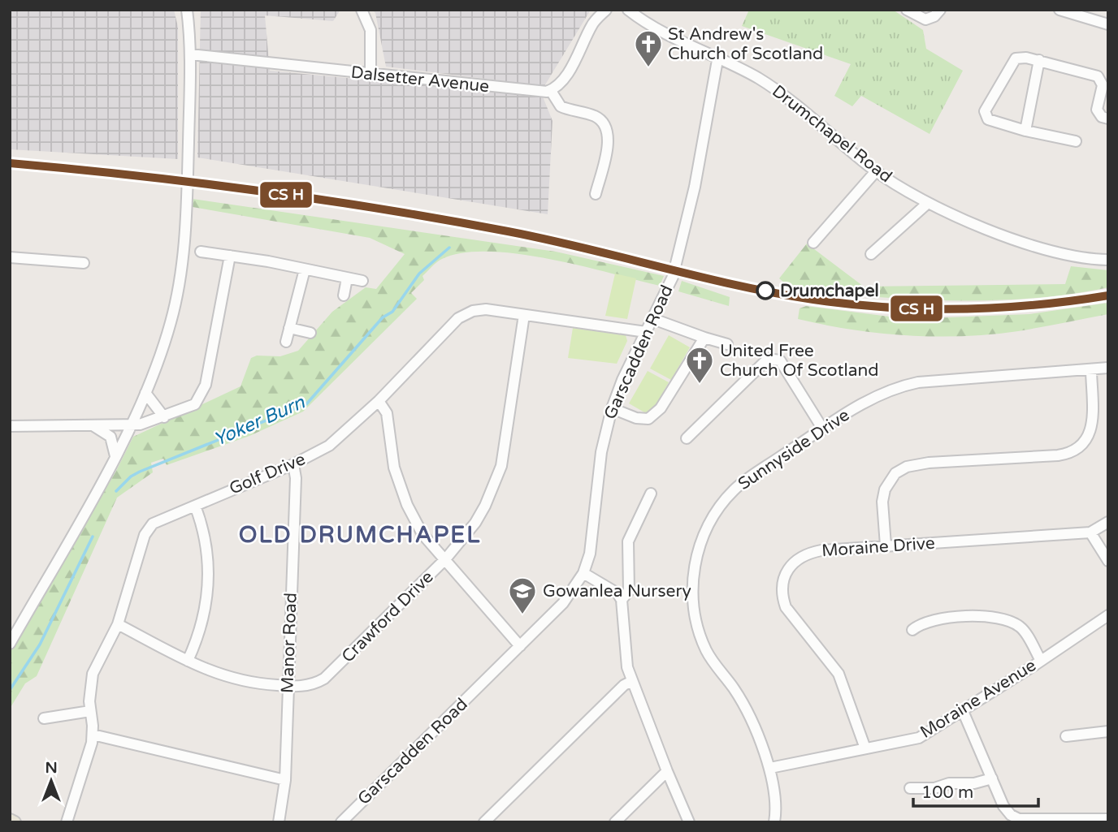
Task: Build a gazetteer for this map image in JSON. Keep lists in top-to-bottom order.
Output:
{
  "streets": {
    "street": [
      "Dalsetter Avenue",
      "Drumchapel Road",
      "Garscadden Road",
      "Sunnyside Drive",
      "Golf Drive",
      "Moraine Drive",
      "Crawford Drive",
      "Manor Road",
      "Moraine Avenue"
    ]
  },
  "crossings": [
    ["Drumchapel Road", "Garscadden Road"],
    ["Garscadden Road", "Golf Drive"],
    ["Sunnyside Drive", "Moraine Avenue"],
    ["Golf Drive", "Crawford Drive"],
    ["Golf Drive", "Manor Road"],
    ["Moraine Drive", "Moraine Avenue"],
    ["Crawford Drive", "Manor Road"]
  ],
  "districts": ["OLD DRUMCHAPEL"],
  "water": ["Yoker Burn"],
  "places": {
    "church": ["St Andrew's Church of Scotland", "United Free Church Of Scotland"],
    "other": ["Drumchapel"],
    "school or university": ["Gowanlea Nursery"]
  },
  "scale_bar": "100 m",
  "north": "top"
}
